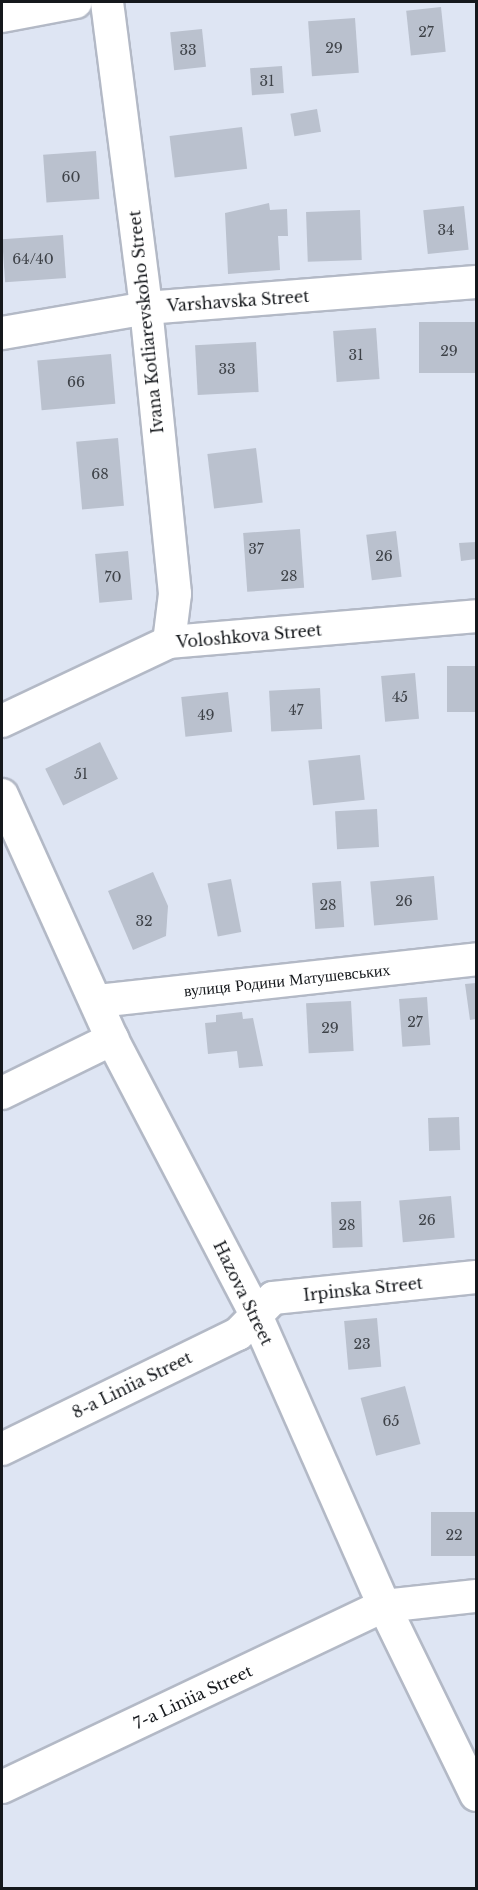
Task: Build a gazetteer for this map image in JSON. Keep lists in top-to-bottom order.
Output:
{
  "streets": {
    "street": [
      "Varshavska Street",
      "Ivana Kotliarevskoho Street",
      "Voloshkova Street",
      "вулиця Родини Матушевських",
      "Irpinska Street",
      "Hazova Street",
      "8-a Liniia Street",
      "7-a Liniia Street"
    ]
  },
  "crossings": [
    ["Varshavska Street", "Ivana Kotliarevskoho Street"],
    ["Ivana Kotliarevskoho Street", "Voloshkova Street"],
    ["вулиця Родини Матушевських", "Hazova Street"],
    ["Irpinska Street", "Hazova Street"],
    ["Irpinska Street", "8-a Liniia Street"],
    ["Hazova Street", "8-a Liniia Street"],
    ["Hazova Street", "7-a Liniia Street"]
  ],
  "house_numbers": [
    "27",
    "29",
    "33",
    "31",
    "60",
    "34",
    "64/40",
    "29",
    "31",
    "33",
    "66",
    "68",
    "37",
    "26",
    "28",
    "70",
    "45",
    "47",
    "49",
    "51",
    "26",
    "28",
    "32",
    "27",
    "29",
    "26",
    "28",
    "23",
    "65",
    "22"
  ]
}
